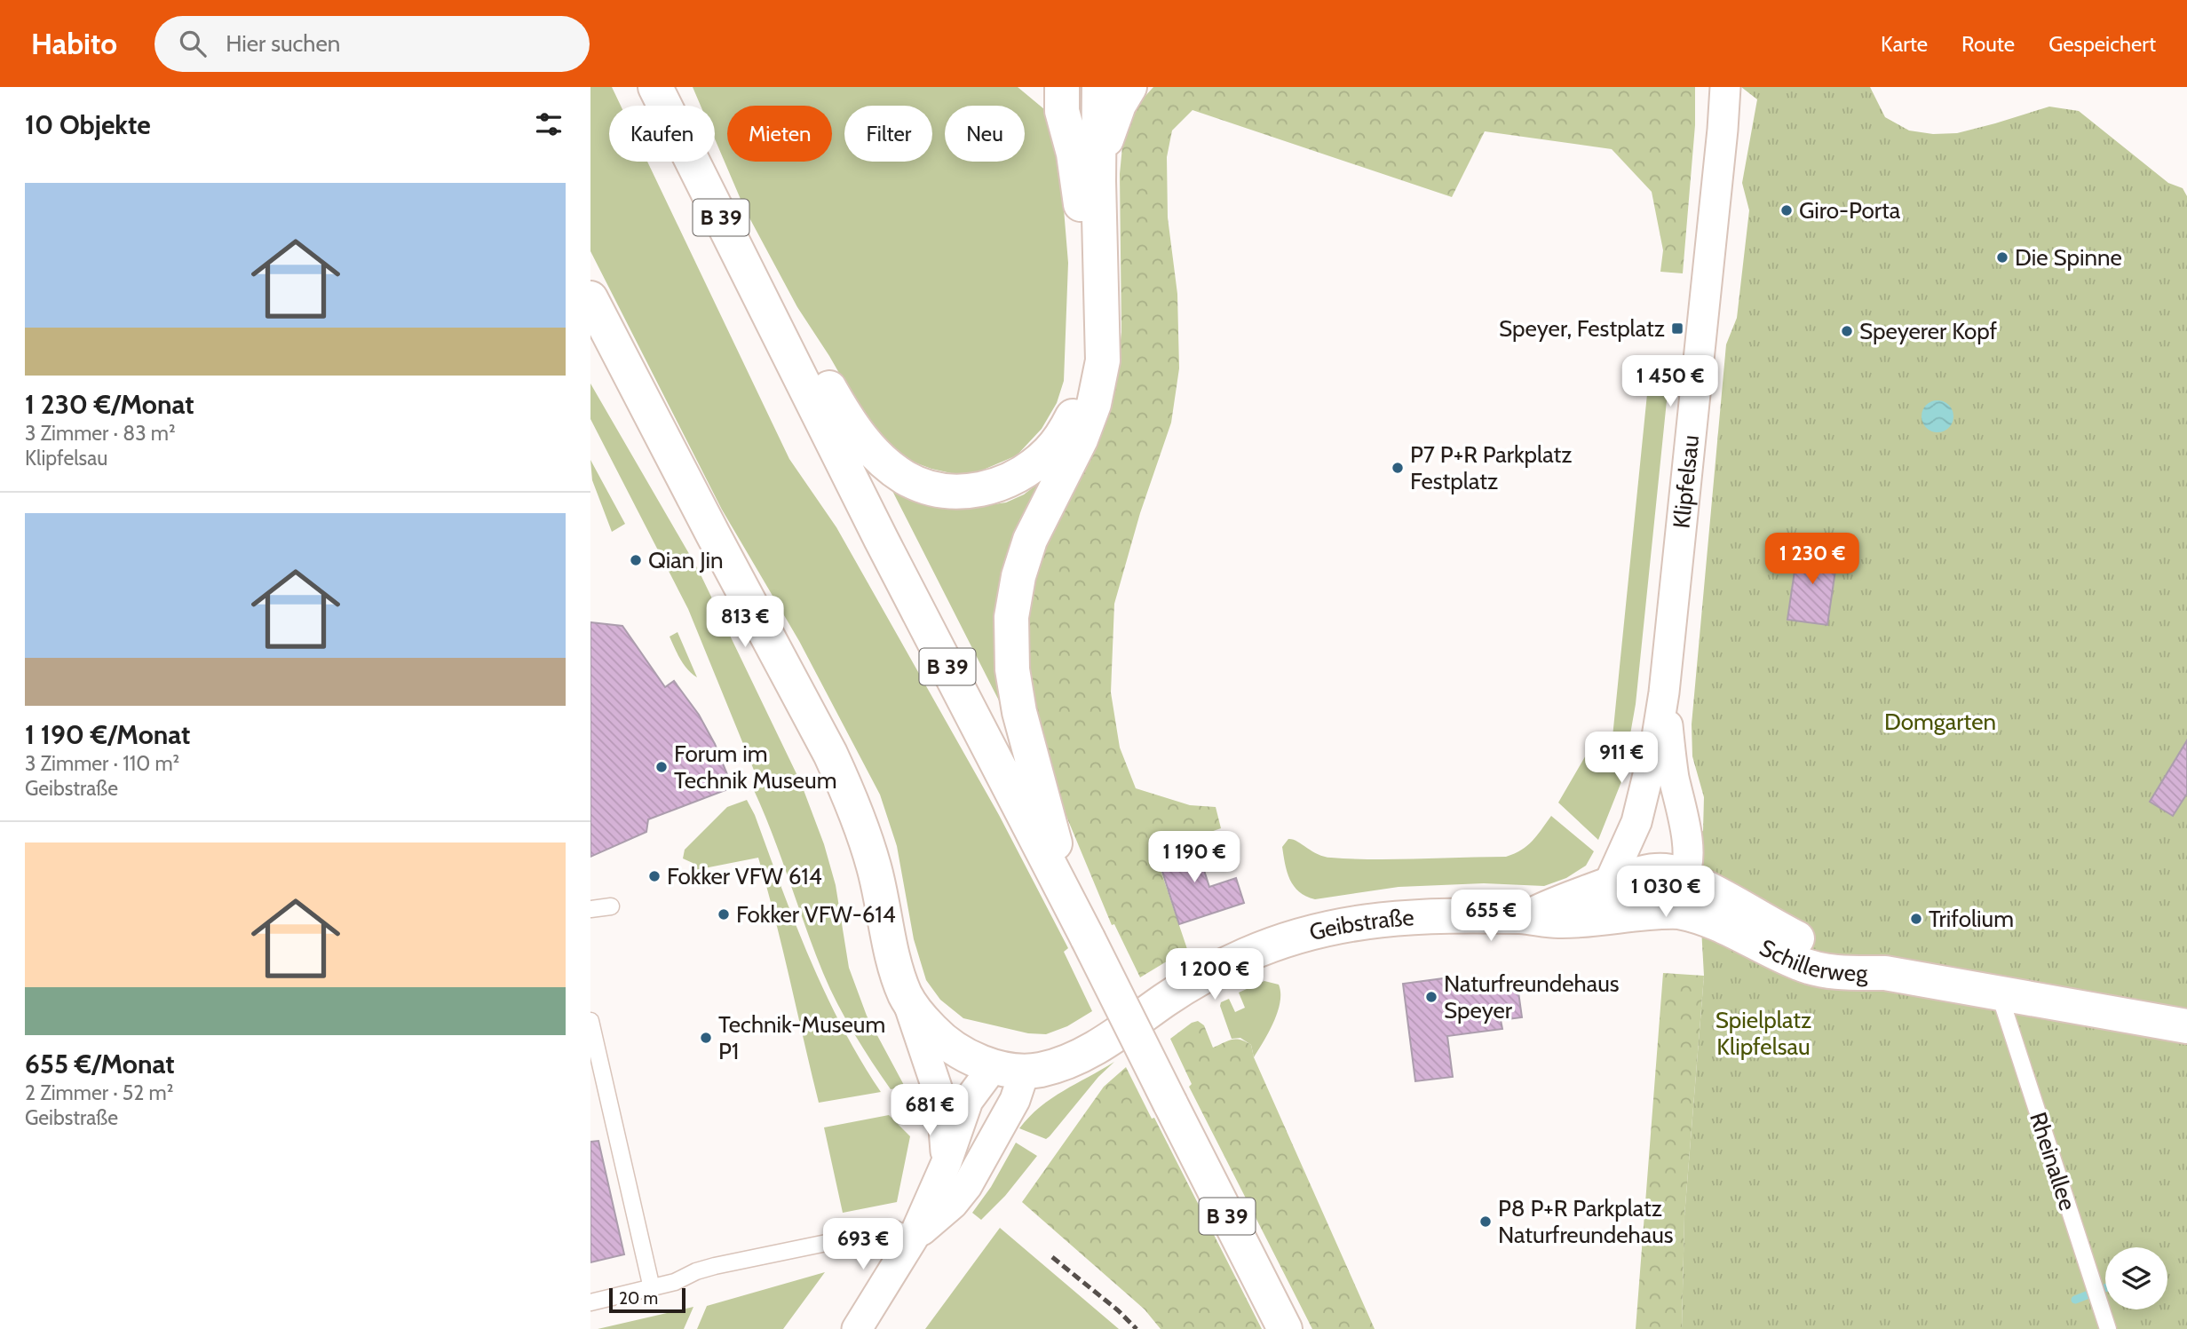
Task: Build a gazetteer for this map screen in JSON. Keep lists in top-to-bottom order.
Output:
{
  "streets": {
    "main road": ["B 39", "Geibstraße", "Schillerweg"],
    "street": ["Klipfelsau"],
    "lane": ["Rheinallee"]
  },
  "crossings": [
    ["Klipfelsau", "Geibstraße"],
    ["Klipfelsau", "Schillerweg"],
    ["Geibstraße", "Schillerweg"],
    ["Schillerweg", "Rheinallee"]
  ],
  "parks": ["Domgarten", "Spielplatz Klipfelsau"],
  "places": {
    "other": [
      "Giro-Porta",
      "Die Spinne",
      "Speyerer Kopf",
      "P7 P+R Parkplatz Festplatz",
      "Qian Jin",
      "Forum im Technik Museum",
      "Fokker VFW 614",
      "Fokker VFW-614",
      "Trifolium",
      "Naturfreundehaus Speyer",
      "Technik-Museum P1",
      "P8 P+R Parkplatz Naturfreundehaus"
    ],
    "transit": ["Speyer, Festplatz"]
  },
  "scale_bar": "20 m",
  "page": {
    "header": "Habito",
    "search": "Hier suchen",
    "nav": ["Karte", "Route", "Gespeichert"],
    "heading": "10 Objekte",
    "chip": [
      "Kaufen",
      "Mieten",
      "Filter",
      "Neu"
    ],
    "list": [
      {
        "name": "1 230 €/Monat",
        "note": "3 Zimmer · 83 m² · Klipfelsau"
      },
      {
        "name": "1 190 €/Monat",
        "note": "3 Zimmer · 110 m² · Geibstraße"
      },
      {
        "name": "655 €/Monat",
        "note": "2 Zimmer · 52 m² · Geibstraße"
      }
    ],
    "price": [
      "1 450 €",
      "1 230 €",
      "813 €",
      "911 €",
      "1 190 €",
      "1 030 €",
      "655 €",
      "1 200 €",
      "681 €",
      "693 €"
    ],
    "scale": "20 m"
  }
}
